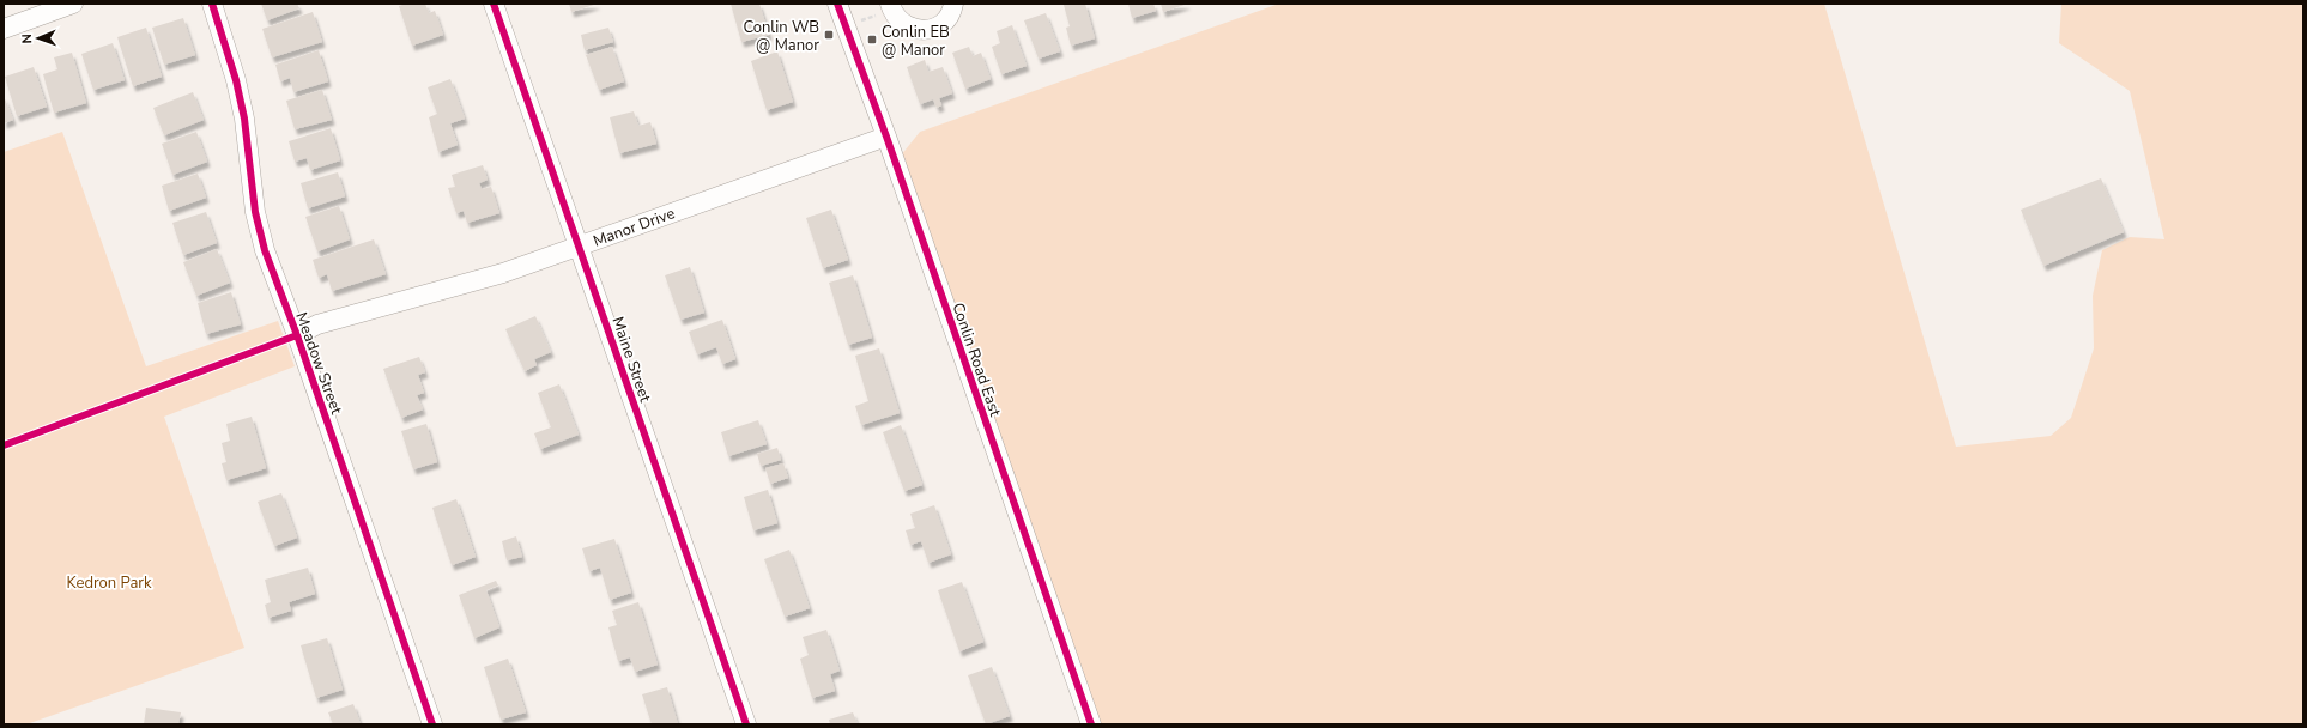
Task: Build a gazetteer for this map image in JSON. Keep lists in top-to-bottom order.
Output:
{
  "streets": {
    "street": [
      "Manor Drive",
      "Maine Street",
      "Conlin Road East",
      "Meadow Street"
    ]
  },
  "crossings": [
    ["Manor Drive", "Maine Street"],
    ["Manor Drive", "Conlin Road East"],
    ["Manor Drive", "Meadow Street"]
  ],
  "parks": ["Kedron Park"],
  "places": {
    "transit": ["Conlin WB @ Manor", "Conlin EB @ Manor"]
  },
  "north": "left"
}
